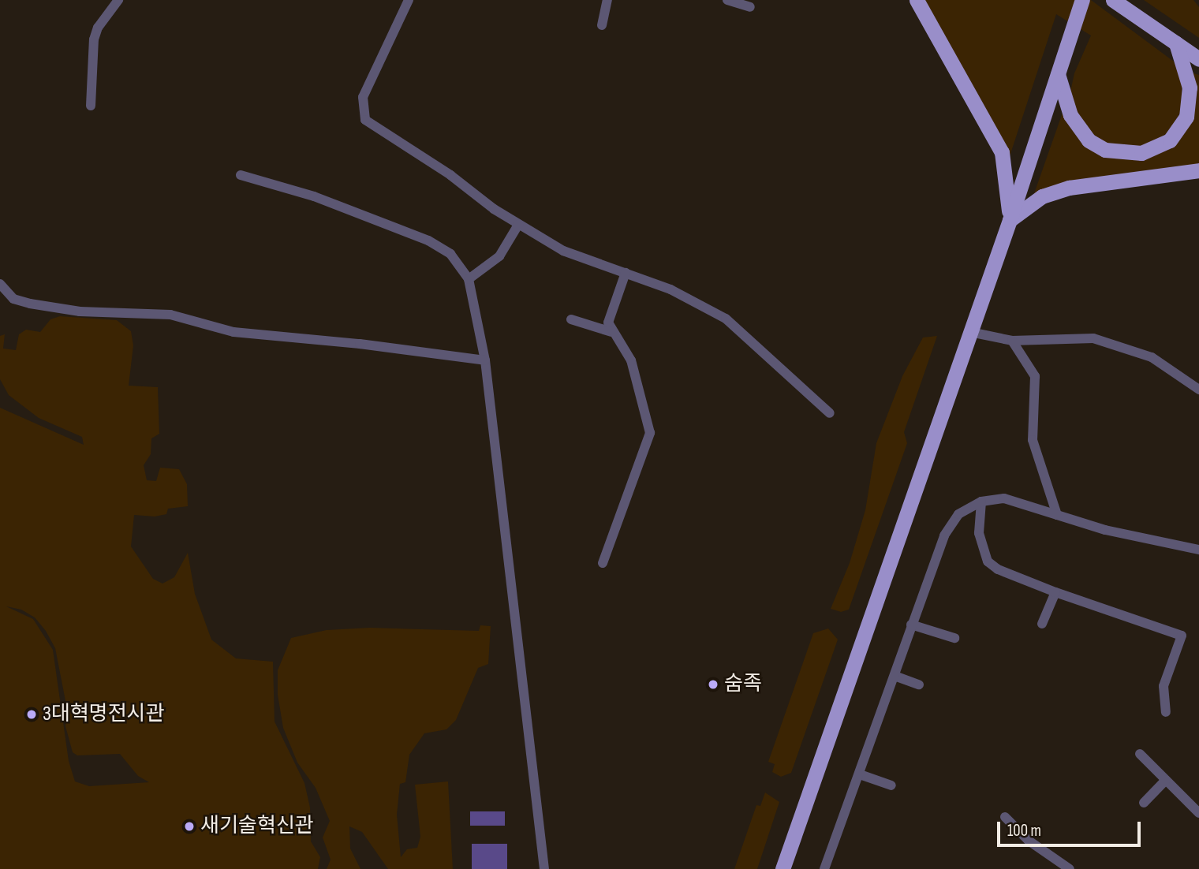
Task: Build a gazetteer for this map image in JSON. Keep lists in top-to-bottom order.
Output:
{
  "places": ["숨족", "3대혁명전시관", "새기술혁신관"],
  "scale_bar": "100 m"
}
